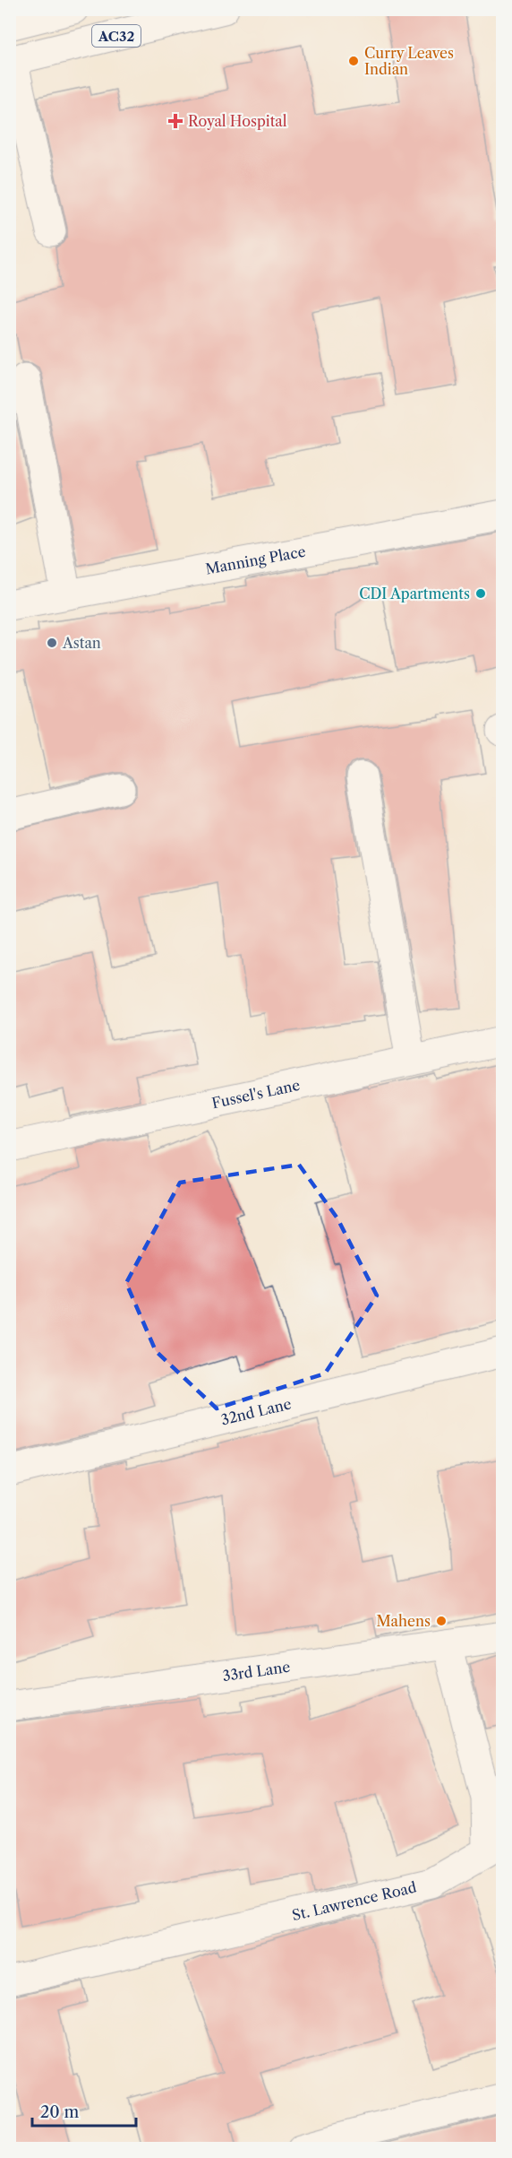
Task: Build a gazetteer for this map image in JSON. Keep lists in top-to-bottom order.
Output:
{
  "streets": {
    "street": [
      "AC32",
      "Manning Place",
      "Fussel's Lane",
      "32nd Lane",
      "33rd Lane",
      "St. Lawrence Road"
    ]
  },
  "crossings": [
    ["33rd Lane", "St. Lawrence Road"]
  ],
  "places": {
    "other": [
      "Curry Leaves Indian",
      "CDI Apartments",
      "Astan",
      "Mahens"
    ],
    "health": ["Royal Hospital"]
  },
  "scale_bar": "20 m"
}
